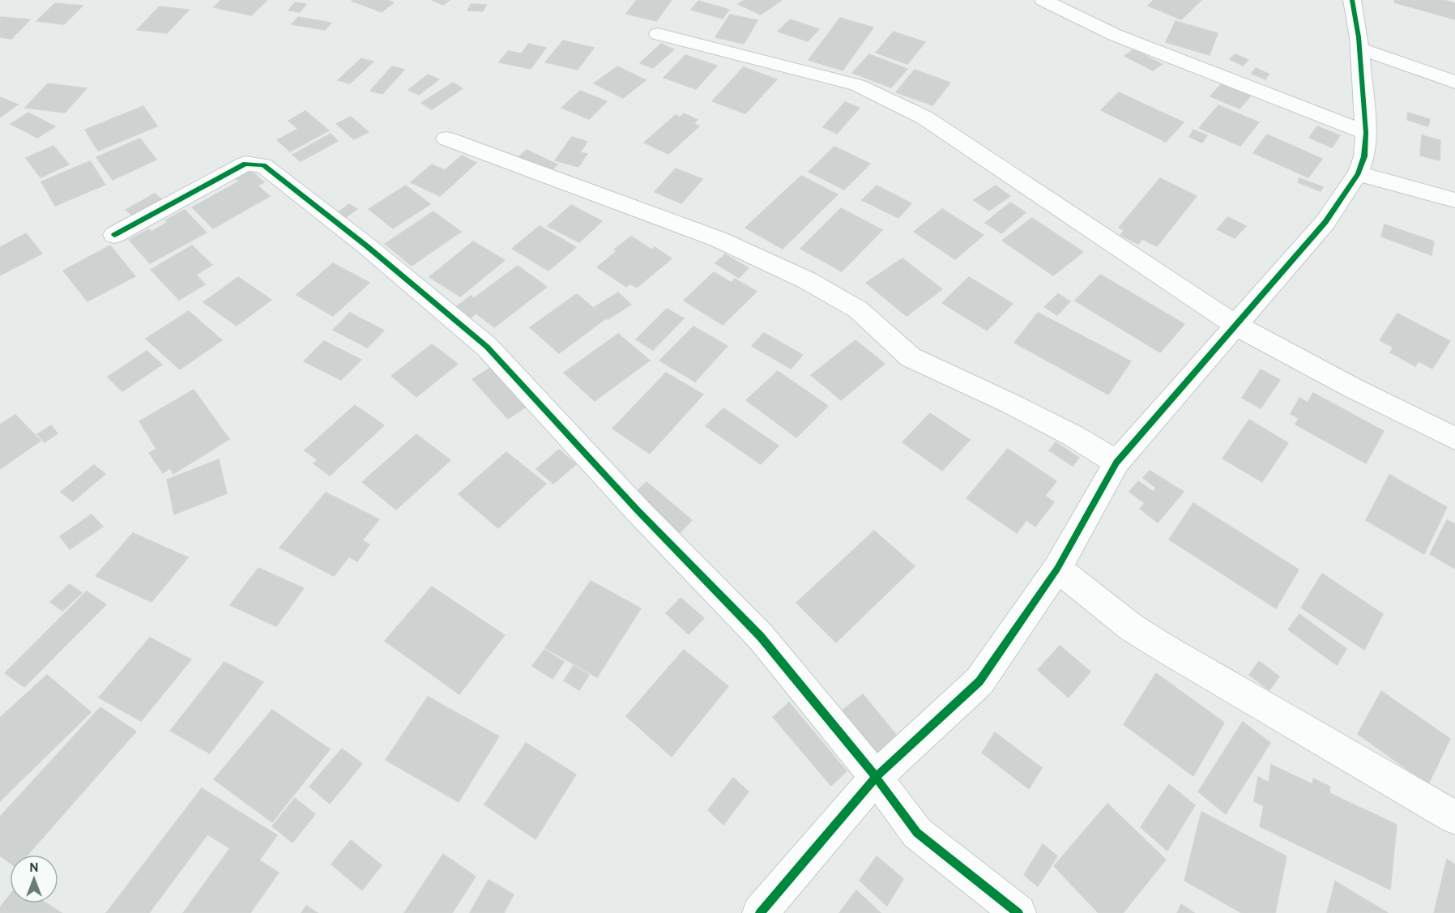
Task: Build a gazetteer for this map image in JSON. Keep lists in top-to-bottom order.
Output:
{
  "north": "top"
}
